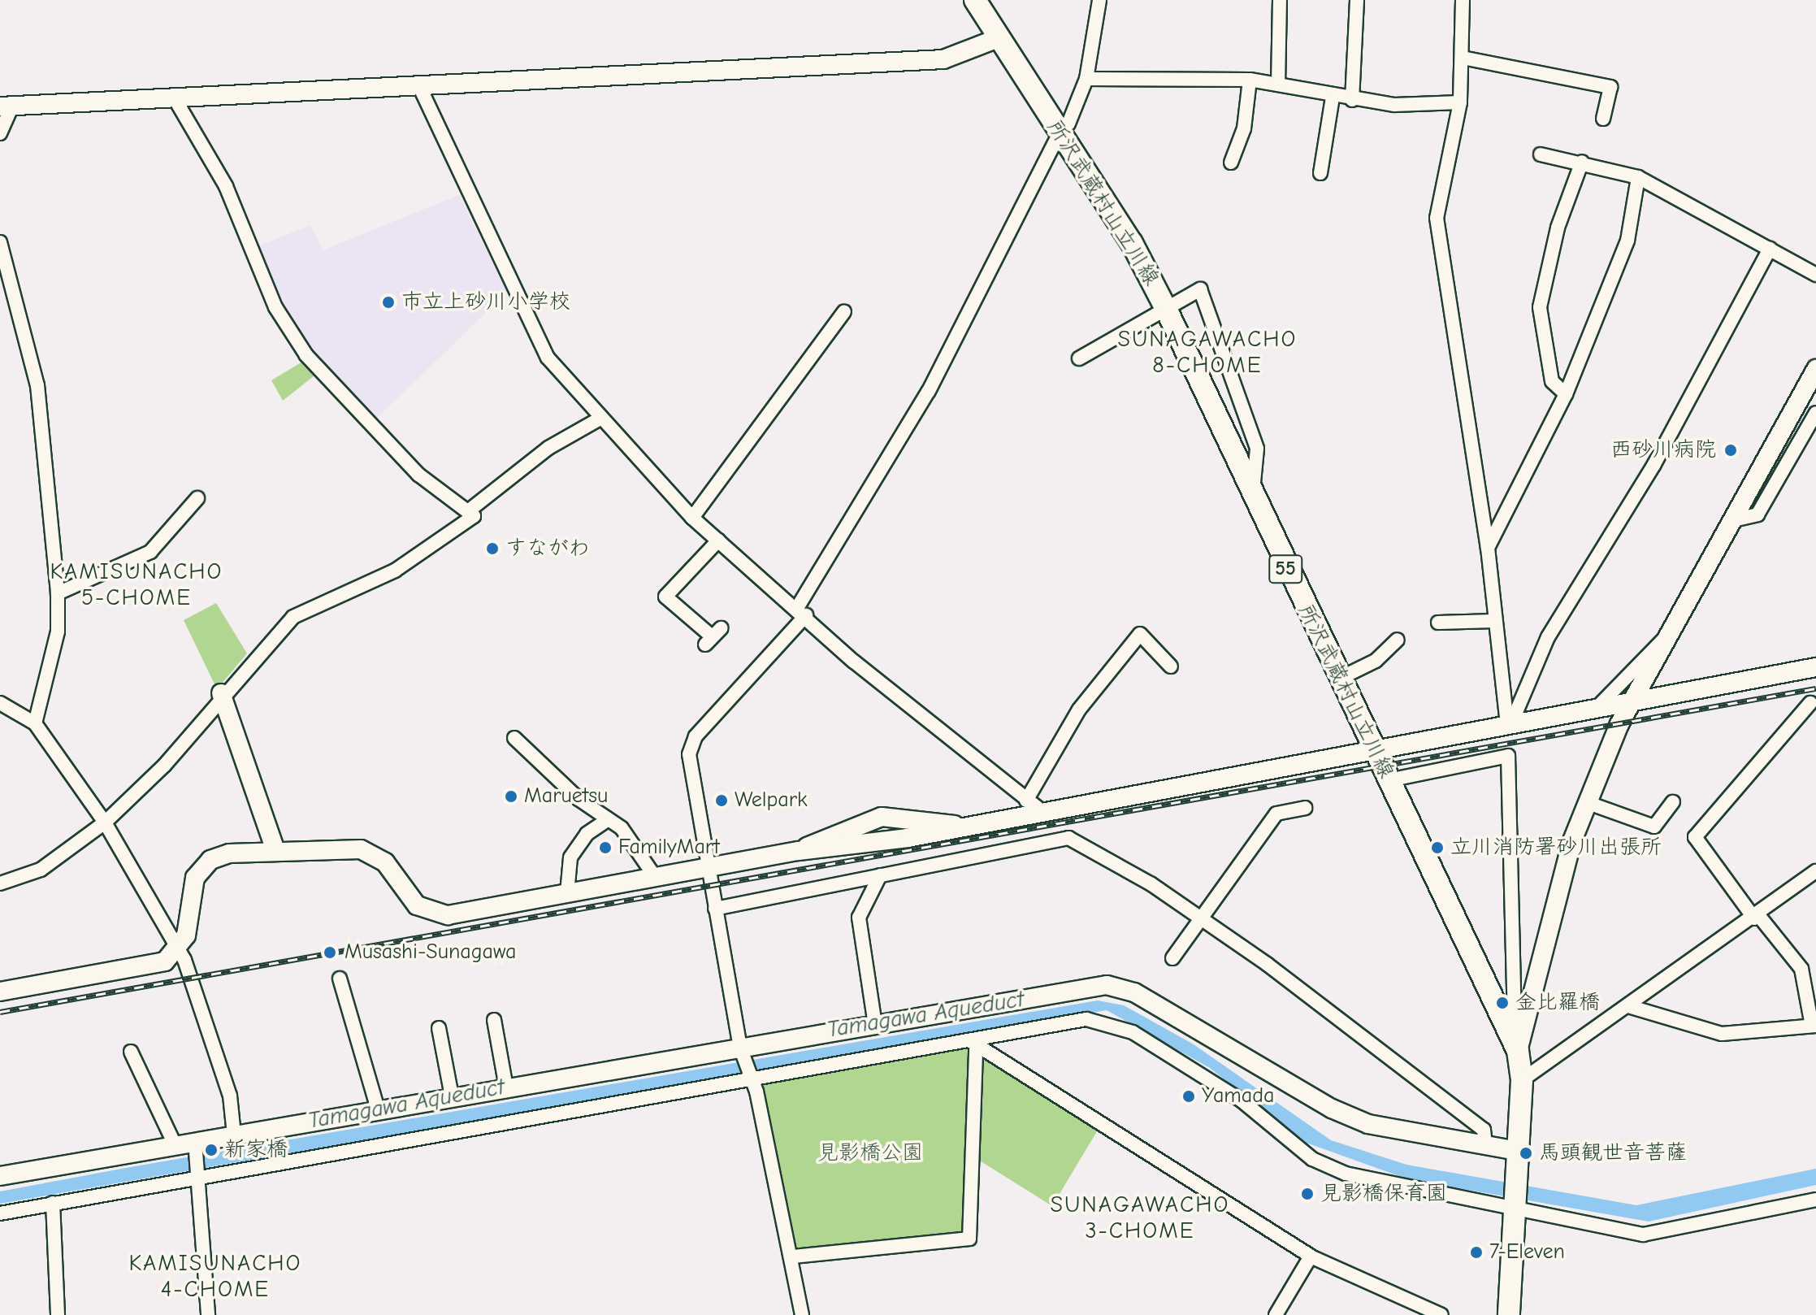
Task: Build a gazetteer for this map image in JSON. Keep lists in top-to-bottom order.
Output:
{
  "streets": {
    "main road": ["所沢武蔵村山立川線", "55"]
  },
  "crossings": [
    ["所沢武蔵村山立川線", "55"]
  ],
  "districts": [
    "SUNAGAWACHO 8-CHOME",
    "KAMISUNACHO 5-CHOME",
    "SUNAGAWACHO 3-CHOME",
    "KAMISUNACHO 4-CHOME"
  ],
  "water": ["Tamagawa Aqueduct"],
  "parks": ["見影橋公園"],
  "places": [
    "市立上砂川小学校",
    "西砂川病院",
    "すながわ",
    "Maruetsu",
    "Welpark",
    "FamilyMart",
    "立川消防署砂川出張所",
    "Musashi-Sunagawa",
    "金比羅橋",
    "Yamada",
    "新家橋",
    "馬頭観世音菩薩",
    "見影橋保育園",
    "7-Eleven"
  ]
}
